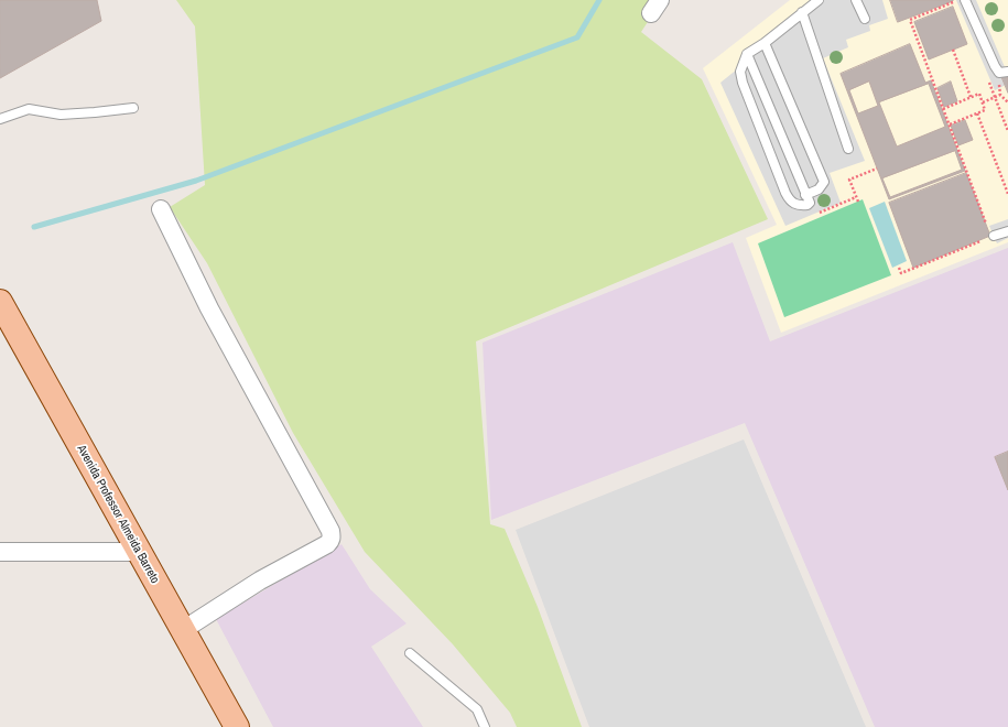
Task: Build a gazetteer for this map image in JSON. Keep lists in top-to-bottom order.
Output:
{
  "streets": {
    "main road": ["Avenida Professor Almeida Barreto"]
  }
}
